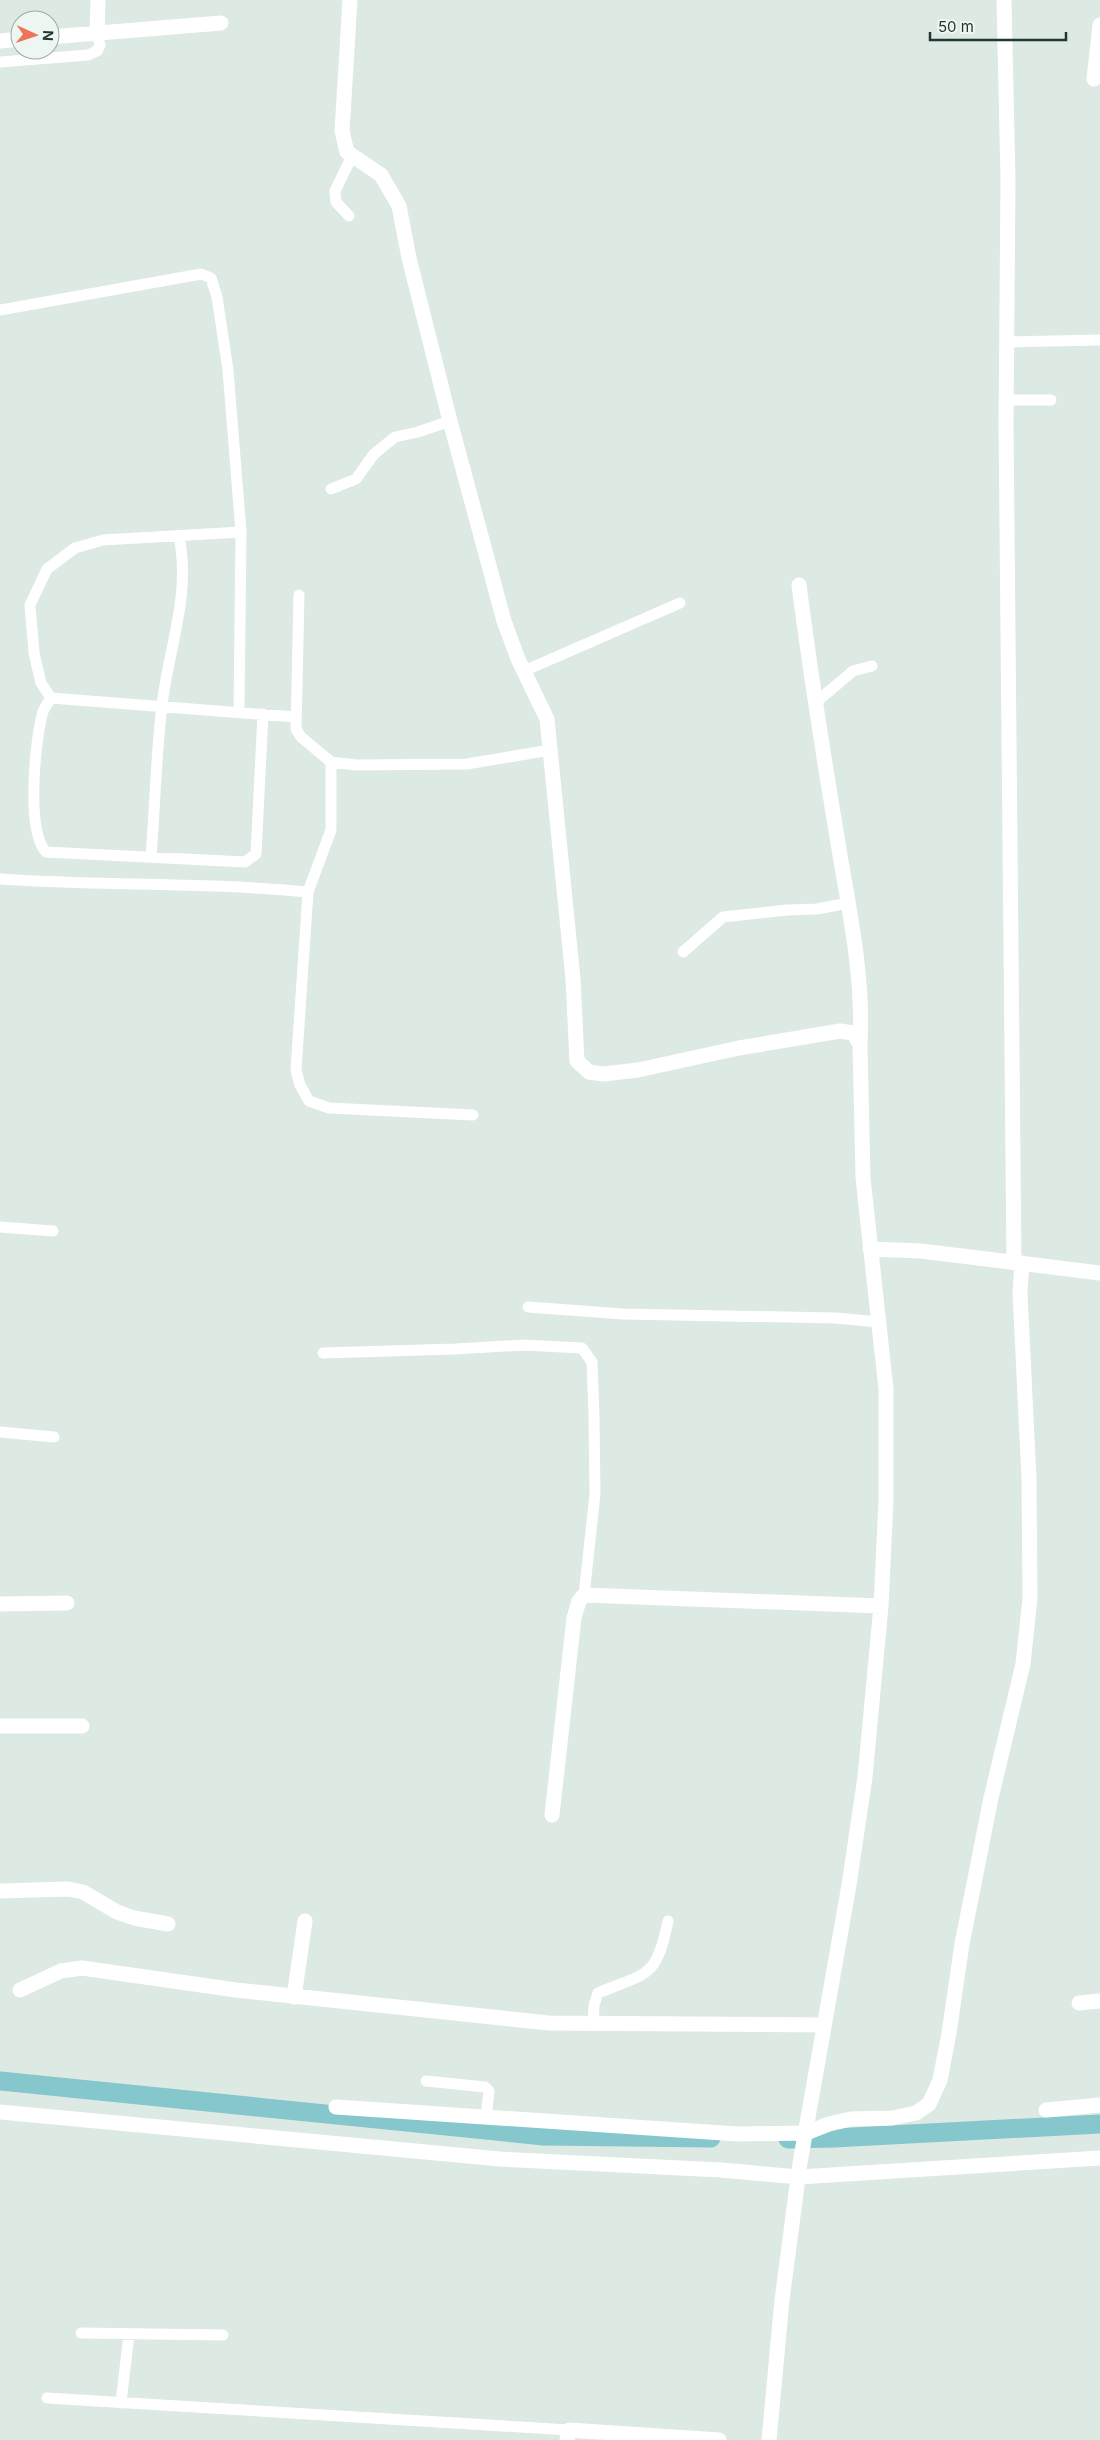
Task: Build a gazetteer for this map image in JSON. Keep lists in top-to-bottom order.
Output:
{
  "scale_bar": "50 m",
  "north": "right"
}
